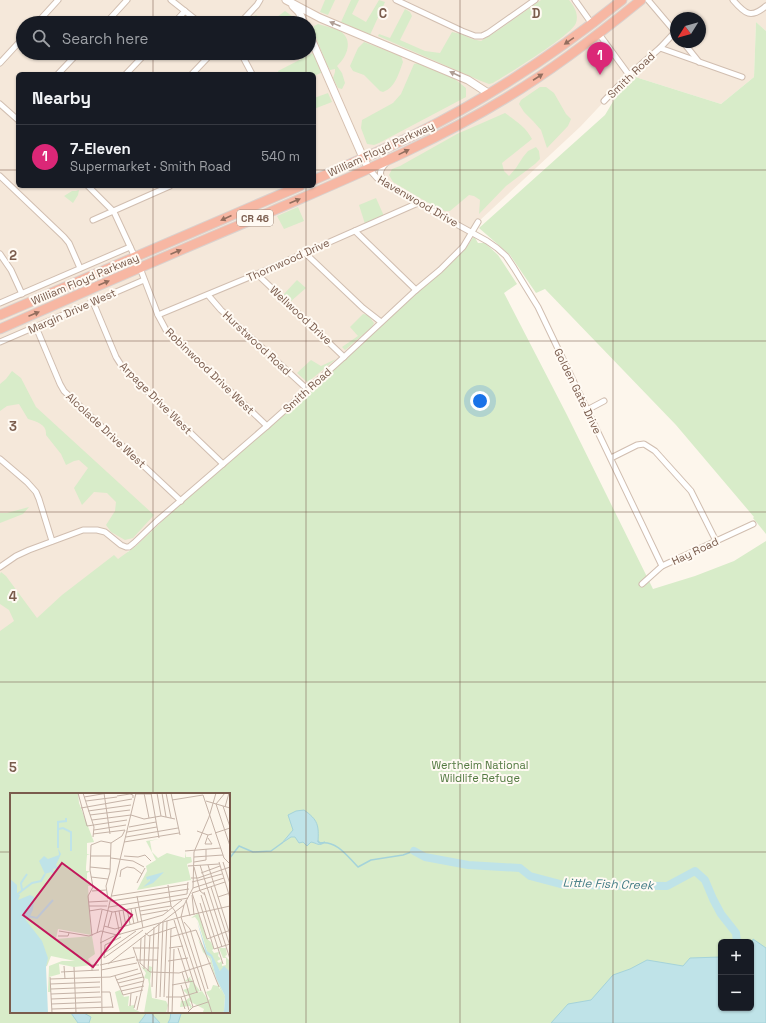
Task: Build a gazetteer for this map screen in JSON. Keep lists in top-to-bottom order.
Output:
{
  "streets": {
    "highway": ["William Floyd Parkway", "CR 46"],
    "street": [
      "Smith Road",
      "Havenwood Drive",
      "Thornwood Drive",
      "Margin Drive West",
      "Wellwood Drive",
      "Hurstwood Road",
      "Robinwood Drive West",
      "Golden Gate Drive",
      "Arpage Drive West",
      "Alcolade Drive West",
      "Hay Road"
    ]
  },
  "crossings": [
    ["Smith Road", "Havenwood Drive"],
    ["Smith Road", "Wellwood Drive"],
    ["Smith Road", "Hurstwood Road"],
    ["Smith Road", "Robinwood Drive West"],
    ["Smith Road", "Golden Gate Drive"],
    ["Smith Road", "Arpage Drive West"],
    ["Smith Road", "Alcolade Drive West"],
    ["William Floyd Parkway", "Havenwood Drive"],
    ["William Floyd Parkway", "Robinwood Drive West"],
    ["Havenwood Drive", "Thornwood Drive"],
    ["Havenwood Drive", "Golden Gate Drive"],
    ["Thornwood Drive", "Wellwood Drive"],
    ["Thornwood Drive", "Hurstwood Road"],
    ["Thornwood Drive", "Robinwood Drive West"],
    ["Margin Drive West", "Robinwood Drive West"],
    ["Margin Drive West", "Arpage Drive West"],
    ["Margin Drive West", "Alcolade Drive West"],
    ["Golden Gate Drive", "Hay Road"]
  ],
  "water": ["Little Fish Creek"],
  "parks": ["Wertheim National Wildlife Refuge"],
  "north": "bottom left",
  "page": {
    "search": "Search here",
    "pins": "1",
    "heading": "Nearby",
    "list": [
      {
        "mark": "1",
        "name": "7-Eleven",
        "note": "Supermarket · Smith Road",
        "value": "540 m"
      }
    ],
    "map_buttons": ["+", "−"]
  },
  "grid": {
    "columns": ["C", "D"],
    "rows": [
      "2",
      "3",
      "4",
      "5"
    ]
  }
}
